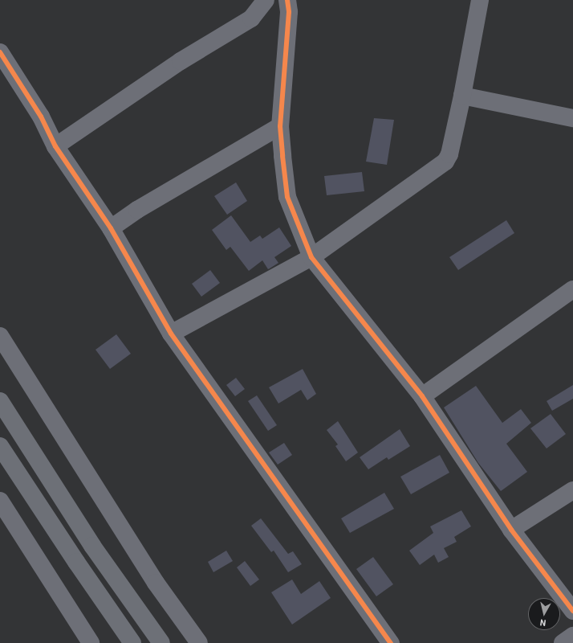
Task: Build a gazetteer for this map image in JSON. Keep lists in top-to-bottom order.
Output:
{
  "north": "bottom"
}
